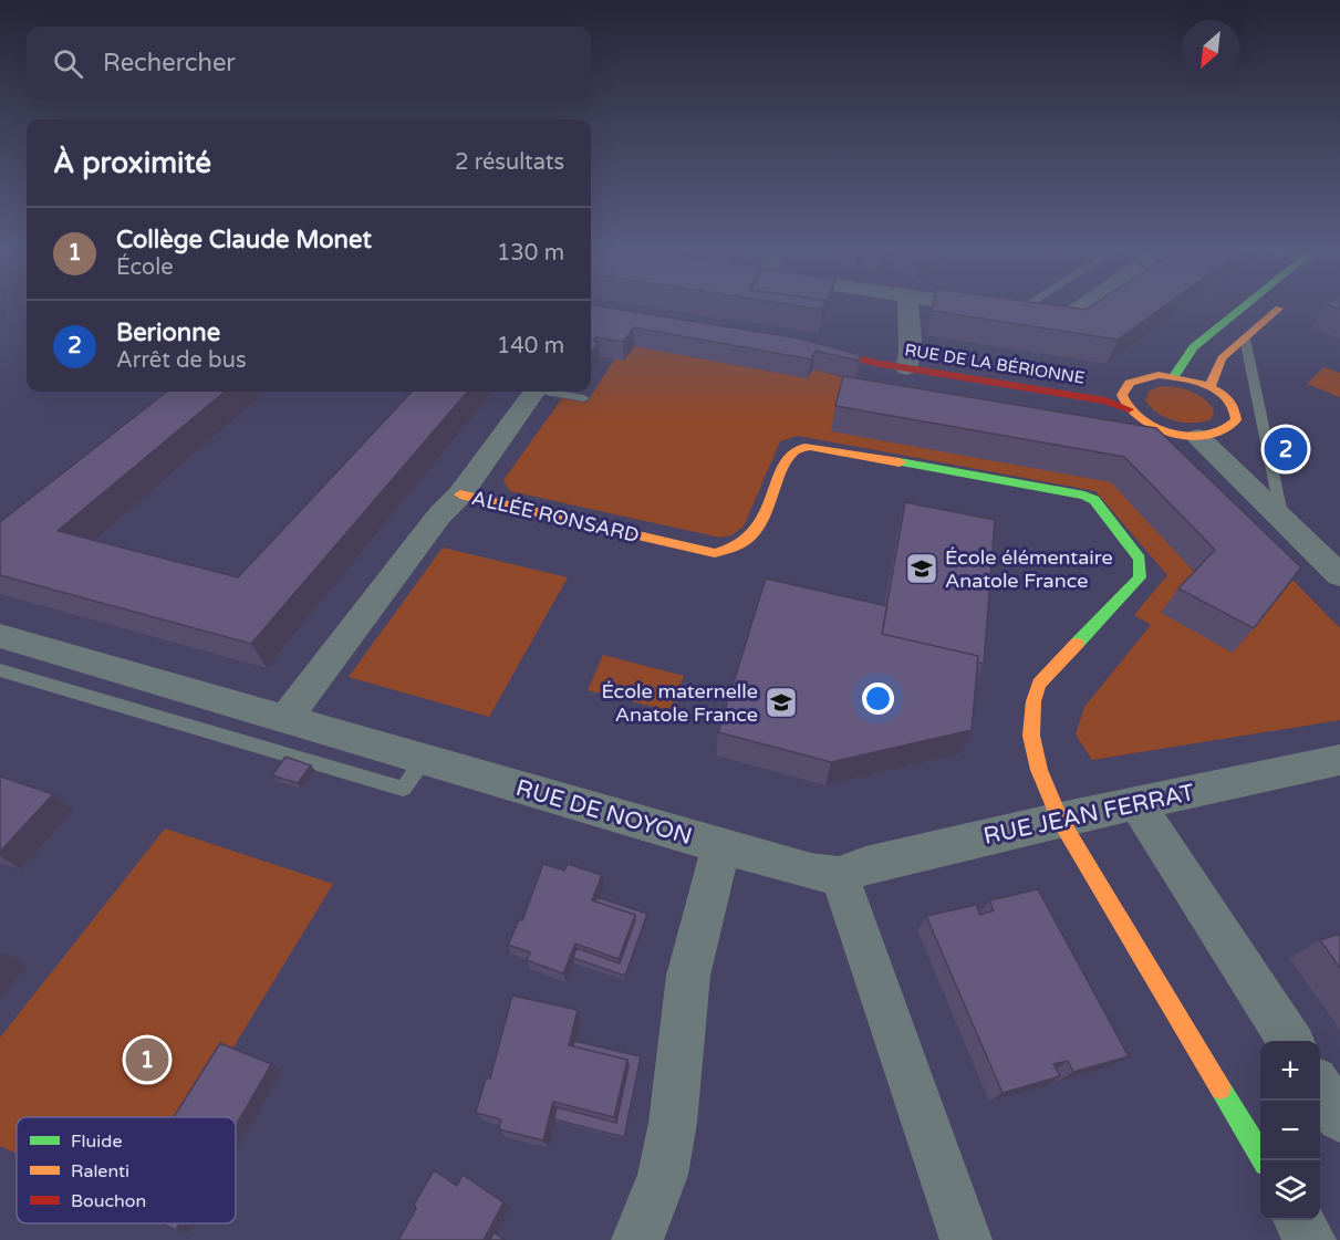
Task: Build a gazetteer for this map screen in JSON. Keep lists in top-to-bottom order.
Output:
{
  "streets": {
    "street": [
      "RUE DE LA BÉRIONNE",
      "ALLÉE RONSARD",
      "RUE DE NOYON",
      "RUE JEAN FERRAT"
    ]
  },
  "crossings": [
    ["ALLÉE RONSARD", "RUE DE NOYON"],
    ["ALLÉE RONSARD", "RUE JEAN FERRAT"],
    ["RUE DE NOYON", "RUE JEAN FERRAT"]
  ],
  "places": {
    "school or university": ["École élémentaire Anatole France", "École maternelle Anatole France"]
  },
  "legend": ["Fluide", "Ralenti", "Bouchon"],
  "north": "bottom left",
  "page": {
    "search": "Rechercher",
    "heading": ["À proximité", "2 résultats"],
    "list": [
      {
        "mark": "1",
        "name": "Collège Claude Monet",
        "note": "École",
        "value": "130 m"
      },
      {
        "mark": "2",
        "name": "Berionne",
        "note": "Arrêt de bus",
        "value": "140 m"
      }
    ],
    "pins": ["2", "1"],
    "map_buttons": ["+", "−"]
  }
}
